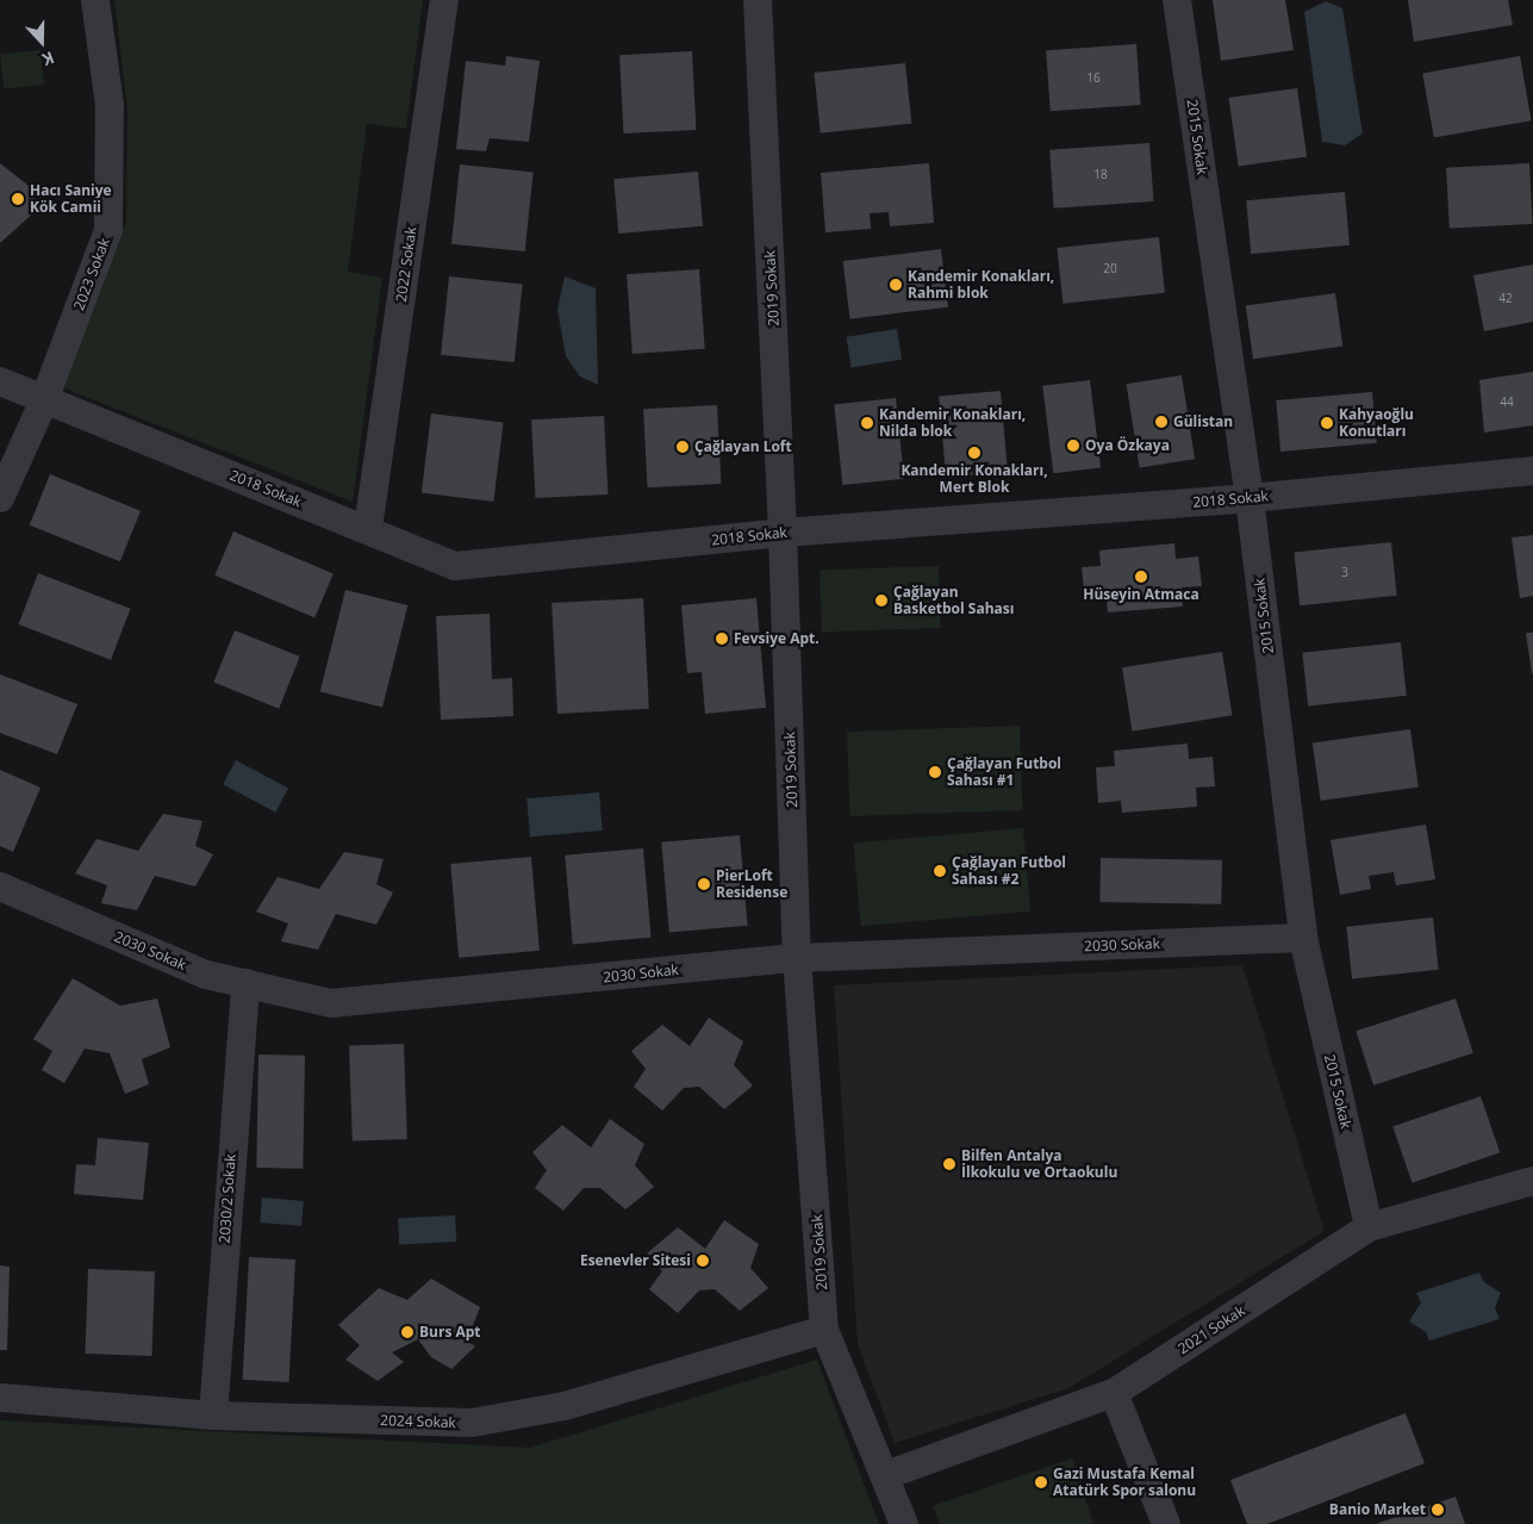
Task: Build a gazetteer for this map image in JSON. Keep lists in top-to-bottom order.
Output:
{
  "streets": {
    "street": [
      "2015 Sokak",
      "2022 Sokak",
      "2023 Sokak",
      "2019 Sokak",
      "2018 Sokak",
      "2030 Sokak",
      "2030/2 Sokak",
      "2021 Sokak",
      "2024 Sokak"
    ]
  },
  "crossings": [
    ["2015 Sokak", "2018 Sokak"],
    ["2015 Sokak", "2030 Sokak"],
    ["2015 Sokak", "2021 Sokak"],
    ["2022 Sokak", "2018 Sokak"],
    ["2023 Sokak", "2018 Sokak"],
    ["2019 Sokak", "2018 Sokak"],
    ["2019 Sokak", "2030 Sokak"],
    ["2019 Sokak", "2021 Sokak"],
    ["2019 Sokak", "2024 Sokak"],
    ["2030 Sokak", "2030/2 Sokak"],
    ["2030/2 Sokak", "2024 Sokak"]
  ],
  "places": [
    "Hacı Saniye Kök Camii",
    "Kandemir Konakları, Rahmi blok",
    "Gülistan",
    "Kandemir Konakları, Nilda blok",
    "Kahyaoğlu Konutları",
    "Oya Özkaya",
    "Çağlayan Loft",
    "Kandemir Konakları, Mert Blok",
    "Hüseyin Atmaca",
    "Çağlayan Basketbol Sahası",
    "Fevsiye Apt.",
    "Çağlayan Futbol Sahası #1",
    "Çağlayan Futbol Sahası #2",
    "PierLoft Residense",
    "Bilfen Antalya İlkokulu ve Ortaokulu",
    "Esenevler Sitesi",
    "Burs Apt",
    "Gazi Mustafa Kemal Atatürk Spor salonu",
    "Banio Market"
  ],
  "house_numbers": [
    "16",
    "18",
    "20",
    "42",
    "44",
    "3"
  ],
  "north": "bottom"
}
